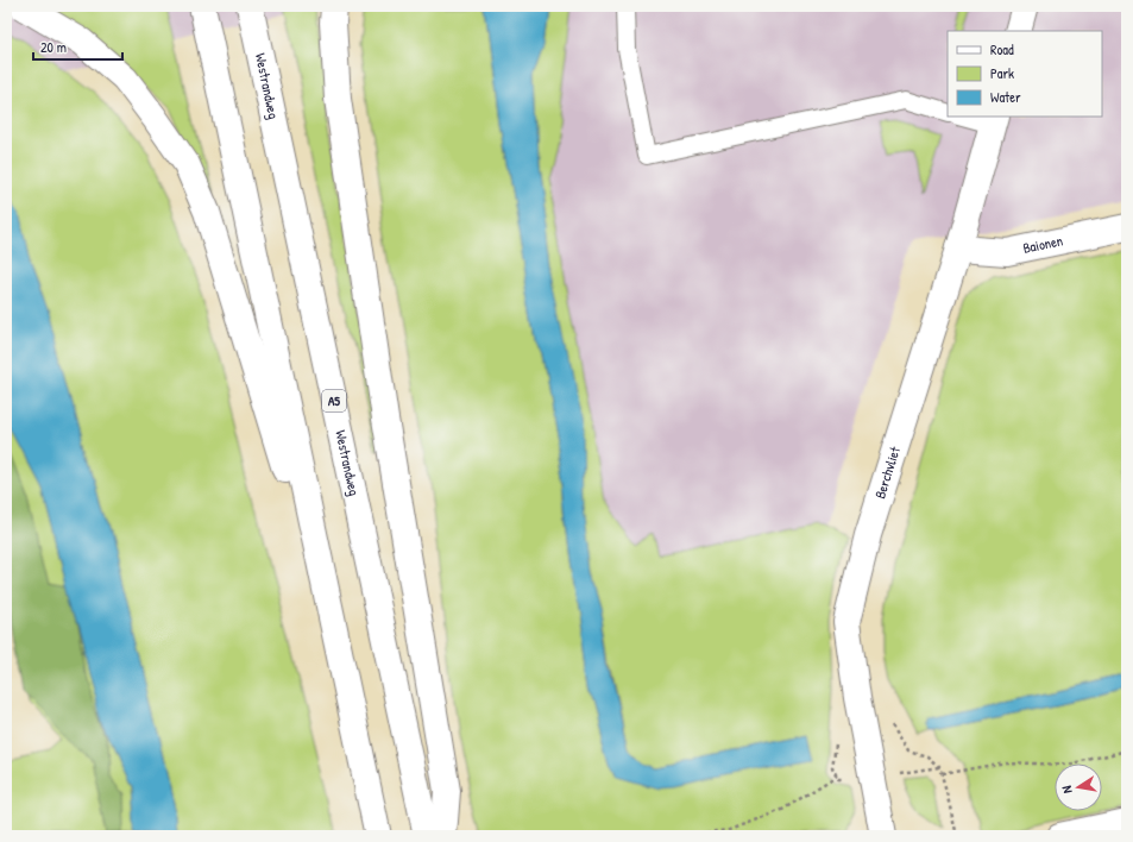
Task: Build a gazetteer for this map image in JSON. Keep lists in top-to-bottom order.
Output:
{
  "streets": {
    "main road": [
      "Westrandweg",
      "Baionen",
      "A5",
      "Berchvliet"
    ]
  },
  "crossings": [
    ["Baionen", "Berchvliet"]
  ],
  "legend": ["Road", "Park", "Water"],
  "scale_bar": "20 m",
  "north": "left"
}
